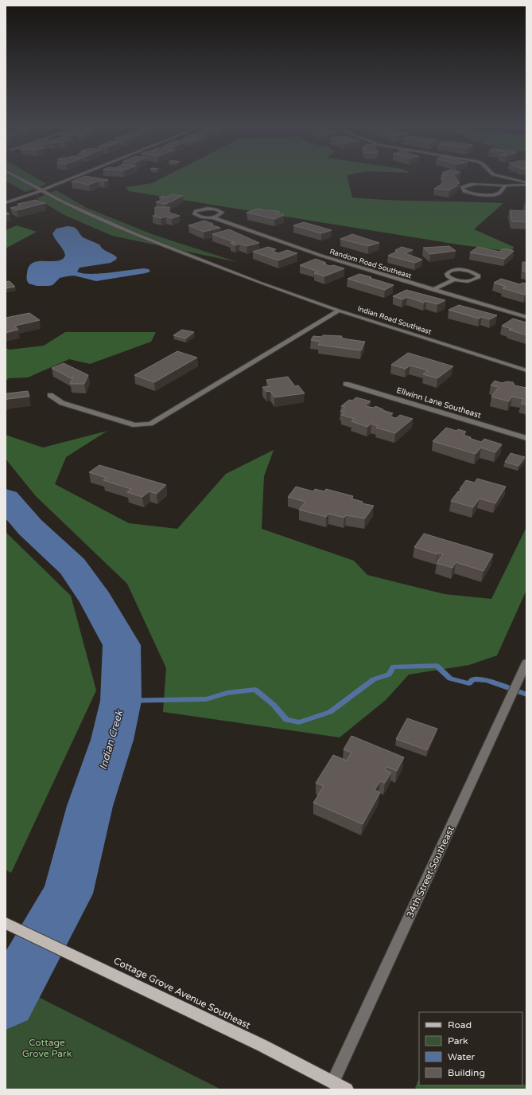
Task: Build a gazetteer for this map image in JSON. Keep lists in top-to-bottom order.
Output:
{
  "streets": {
    "main road": ["Cottage Grove Avenue Southeast"],
    "street": [
      "Random Road Southeast",
      "Indian Road Southeast",
      "Ellwinn Lane Southeast",
      "34th Street Southeast"
    ]
  },
  "crossings": [
    ["34th Street Southeast", "Cottage Grove Avenue Southeast"]
  ],
  "water": ["Indian Creek"],
  "parks": ["Cottage Grove Park"],
  "legend": [
    "Road",
    "Park",
    "Water",
    "Building"
  ]
}
